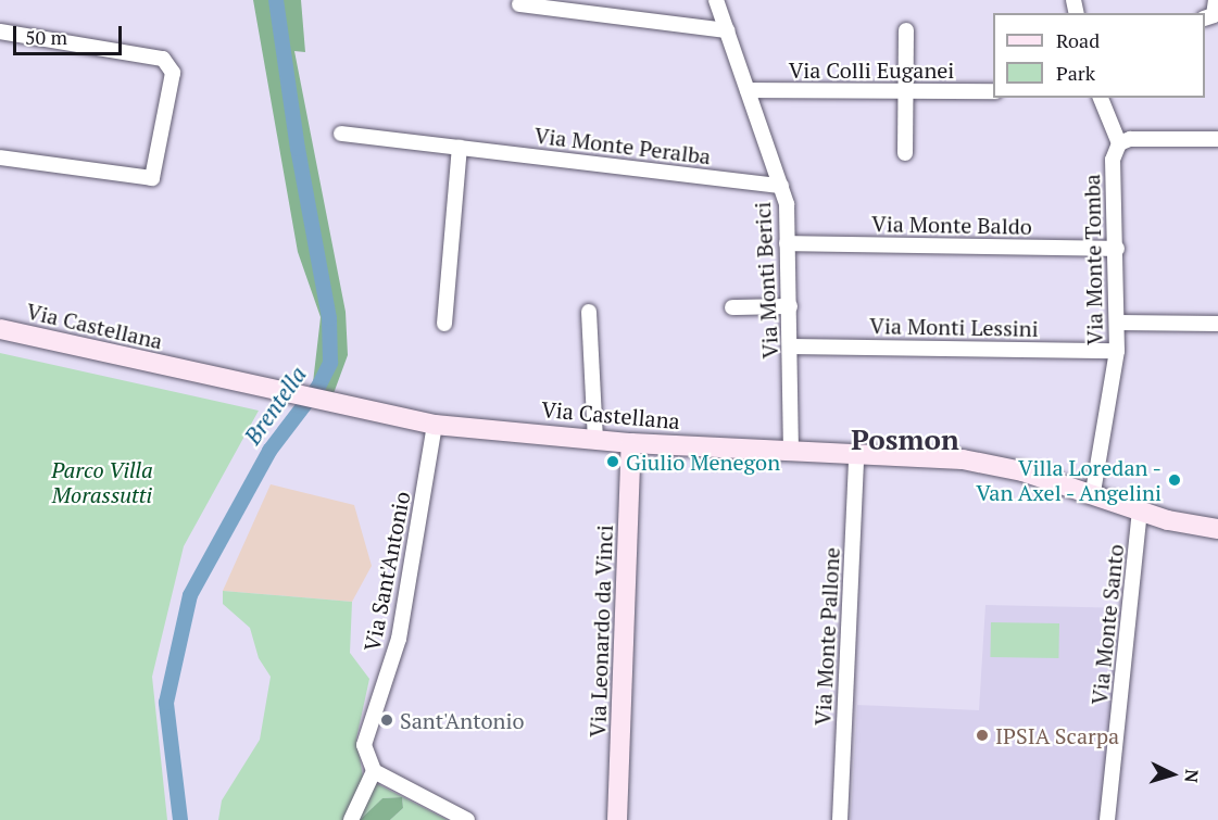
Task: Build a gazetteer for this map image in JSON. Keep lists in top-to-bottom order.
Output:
{
  "streets": {
    "main road": ["Via Castellana", "Via Leonardo da Vinci"],
    "street": [
      "Via Colli Euganei",
      "Via Monte Peralba",
      "Via Monte Baldo",
      "Via Monte Tomba",
      "Via Monti Berici",
      "Via Monti Lessini",
      "Via Sant'Antonio",
      "Via Monte Santo",
      "Via Monte Pallone"
    ]
  },
  "crossings": [
    ["Via Colli Euganei", "Via Monti Berici"],
    ["Via Monte Peralba", "Via Monti Berici"],
    ["Via Monte Baldo", "Via Monte Tomba"],
    ["Via Monte Baldo", "Via Monti Berici"],
    ["Via Monte Tomba", "Via Castellana"],
    ["Via Monte Tomba", "Via Monti Lessini"],
    ["Via Monti Berici", "Via Castellana"],
    ["Via Monti Berici", "Via Monti Lessini"],
    ["Via Castellana", "Via Sant'Antonio"],
    ["Via Castellana", "Via Monte Santo"],
    ["Via Castellana", "Via Leonardo da Vinci"],
    ["Via Castellana", "Via Monte Pallone"]
  ],
  "districts": ["Posmon"],
  "water": ["Brentella"],
  "parks": ["Parco Villa Morassutti"],
  "places": [
    "Giulio Menegon",
    "Villa Loredan - Van Axel - Angelini",
    "Sant'Antonio",
    "IPSIA Scarpa"
  ],
  "legend": ["Road", "Park"],
  "scale_bar": "50 m",
  "north": "right"
}
